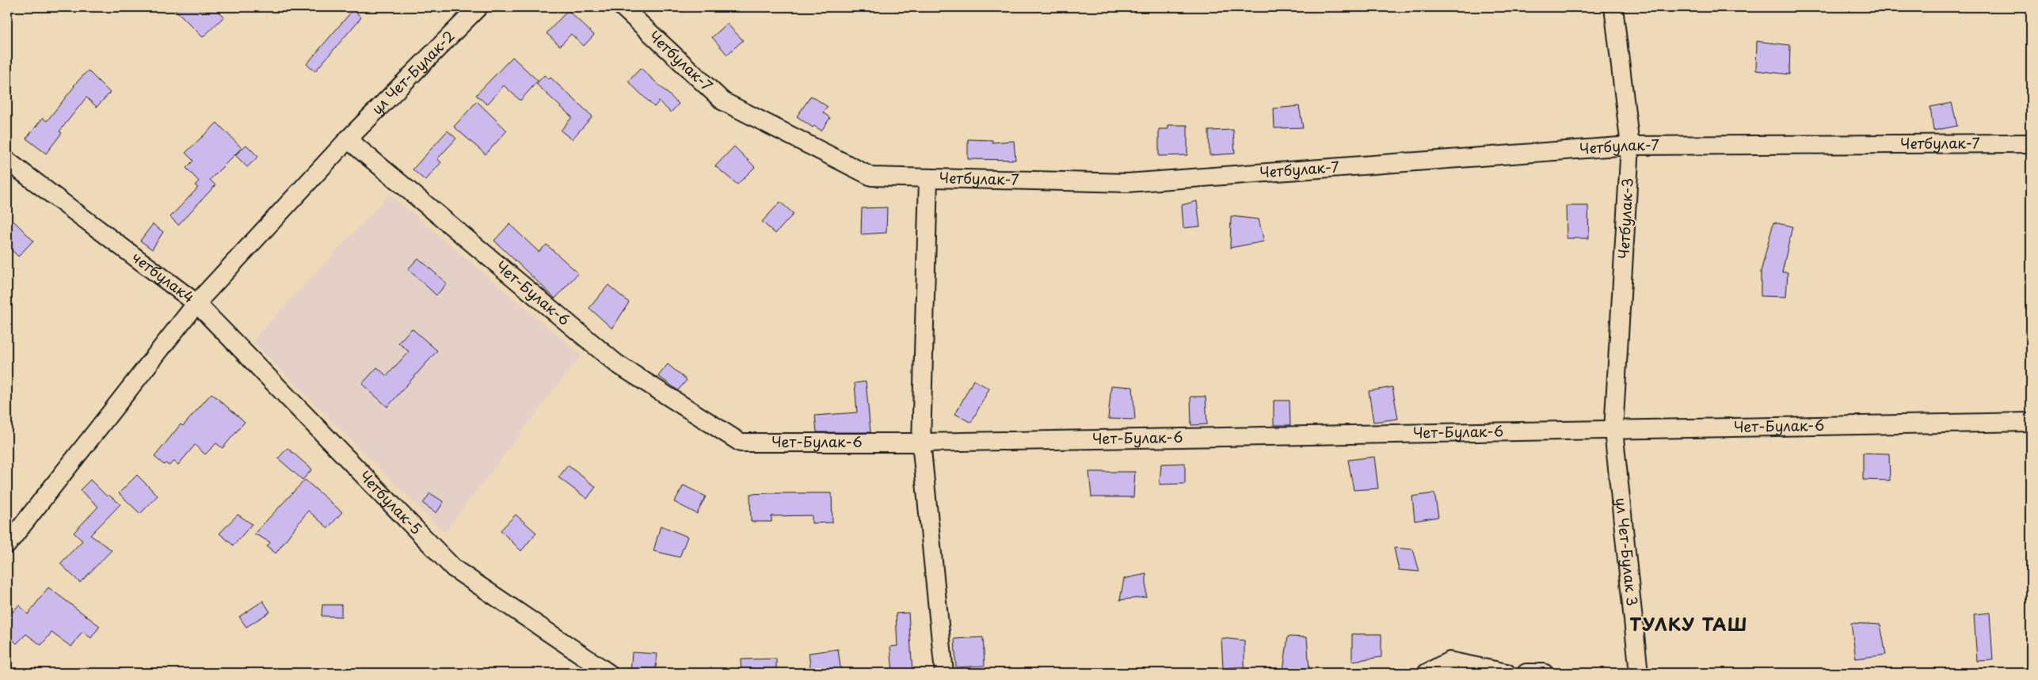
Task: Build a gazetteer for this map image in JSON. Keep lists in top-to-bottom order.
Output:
{
  "streets": {
    "street": [
      "Четбулак-7",
      "ул Чет-Булак-2",
      "Четбулак-3",
      "четбулак4",
      "Чет-Булак-6",
      "Четбулак-5",
      "ул Чет-Булак 3"
    ]
  },
  "crossings": [
    ["Четбулак-7", "Четбулак-3"],
    ["ул Чет-Булак-2", "четбулак4"],
    ["ул Чет-Булак-2", "Чет-Булак-6"],
    ["Четбулак-3", "Чет-Булак-6"],
    ["Четбулак-3", "ул Чет-Булак 3"],
    ["четбулак4", "Чет-Булак-6"],
    ["четбулак4", "Четбулак-5"],
    ["Чет-Булак-6", "ул Чет-Булак 3"]
  ],
  "districts": ["ТУЛКУ ТАШ"]
}
